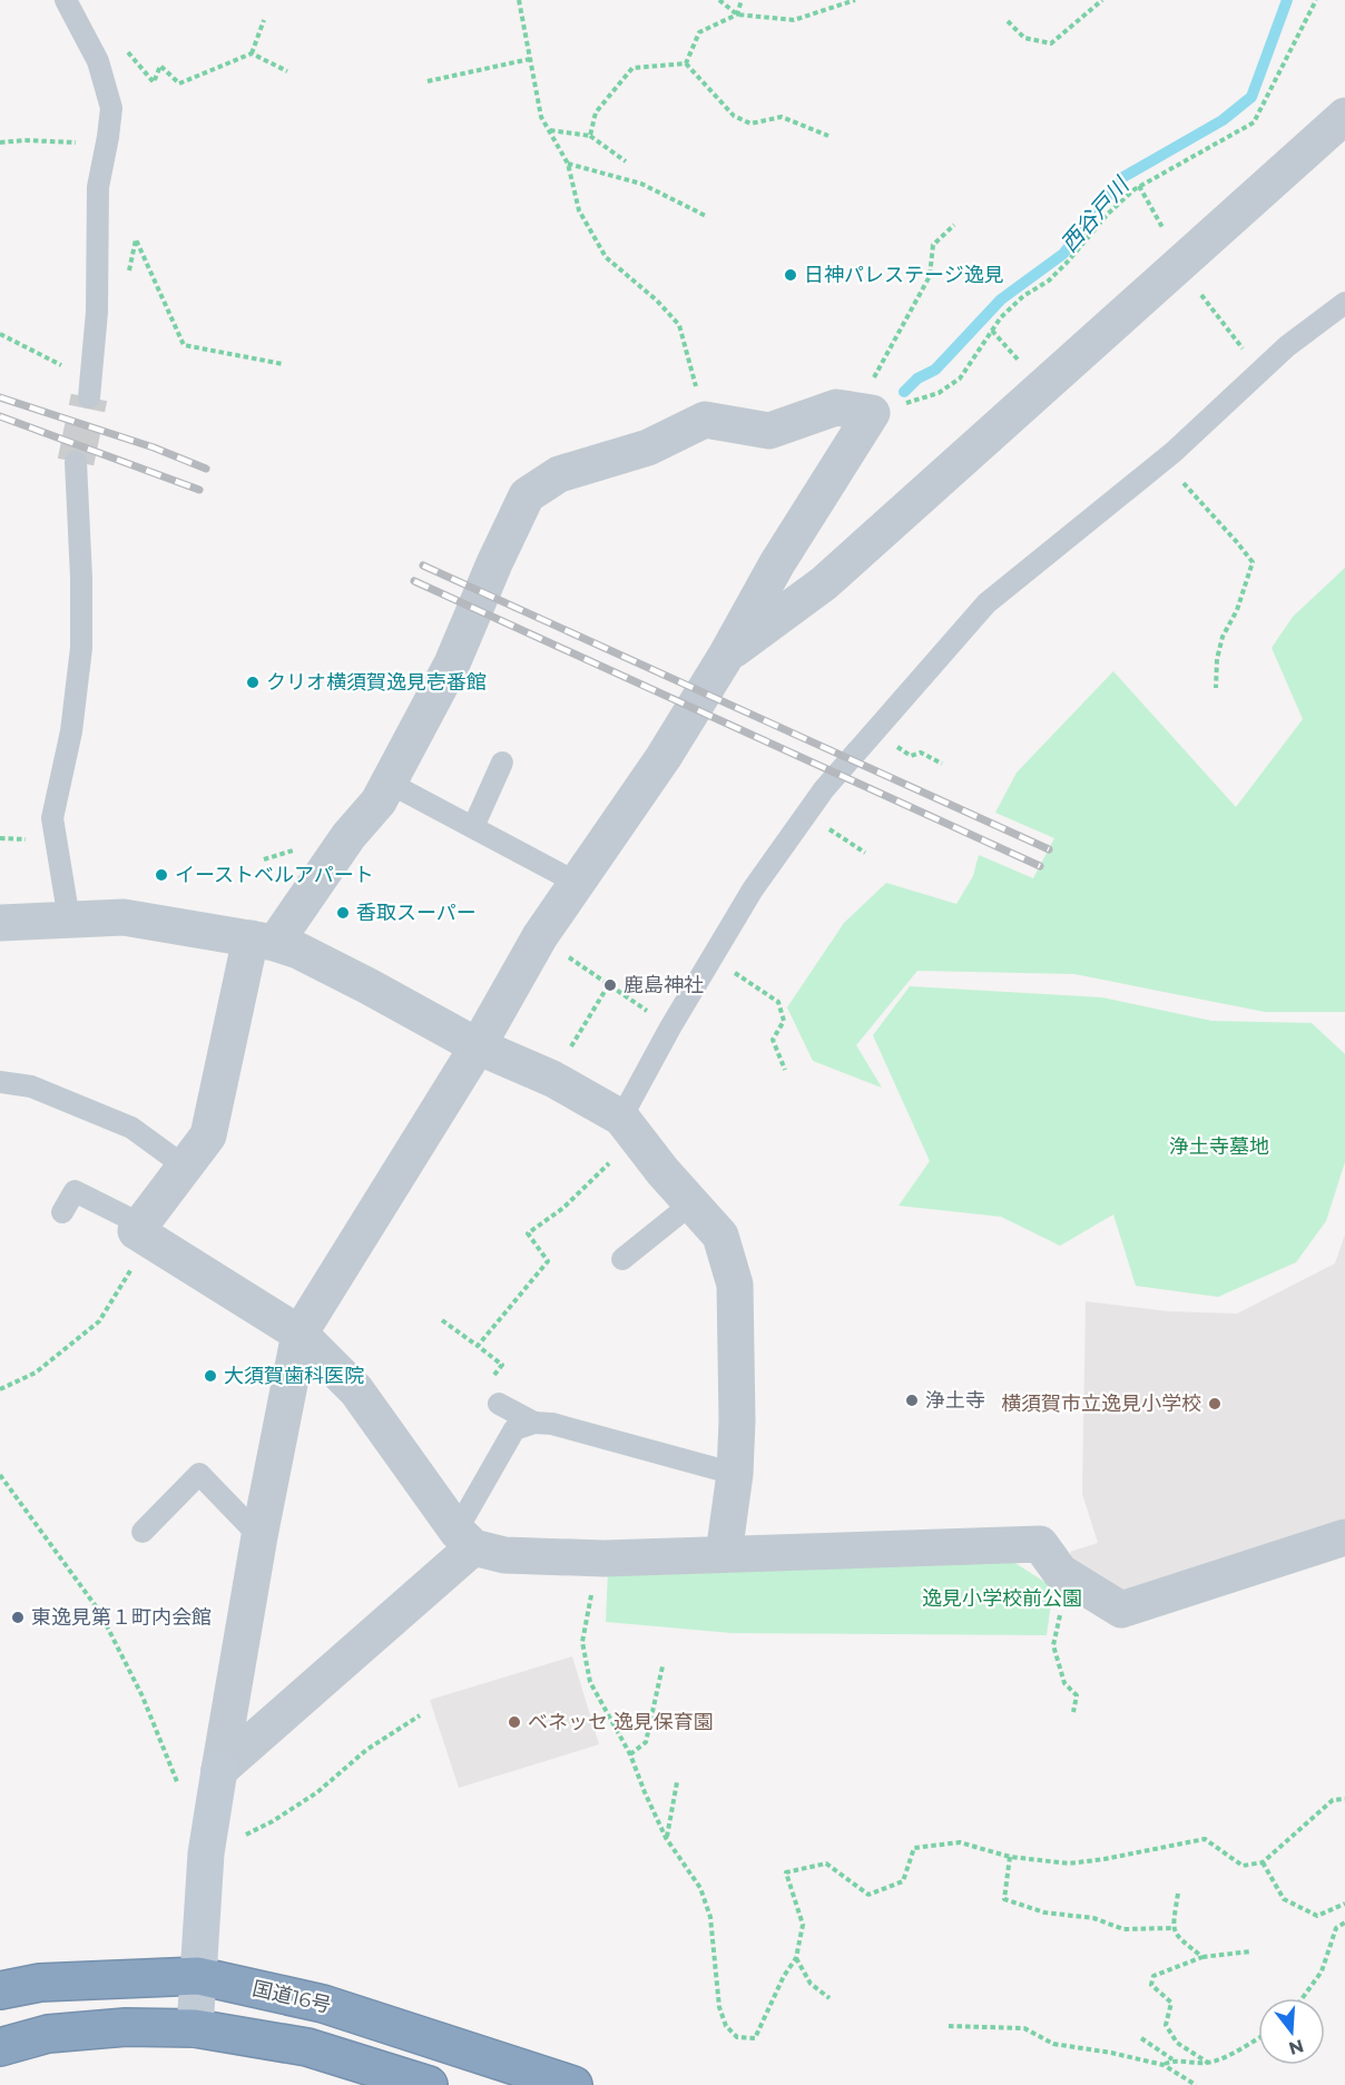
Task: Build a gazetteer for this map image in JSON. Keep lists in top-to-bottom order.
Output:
{
  "streets": {
    "highway": ["国道16号"]
  },
  "water": ["西谷戸川"],
  "parks": ["浄土寺墓地", "逸見小学校前公園"],
  "places": [
    "日神パレステージ逸見",
    "クリオ横須賀逸見壱番館",
    "イーストベルアパート",
    "香取スーパー",
    "鹿島神社",
    "大須賀歯科医院",
    "浄土寺",
    "横須賀市立逸見小学校",
    "東逸見第１町内会館",
    "ベネッセ 逸見保育園"
  ],
  "north": "bottom"
}
